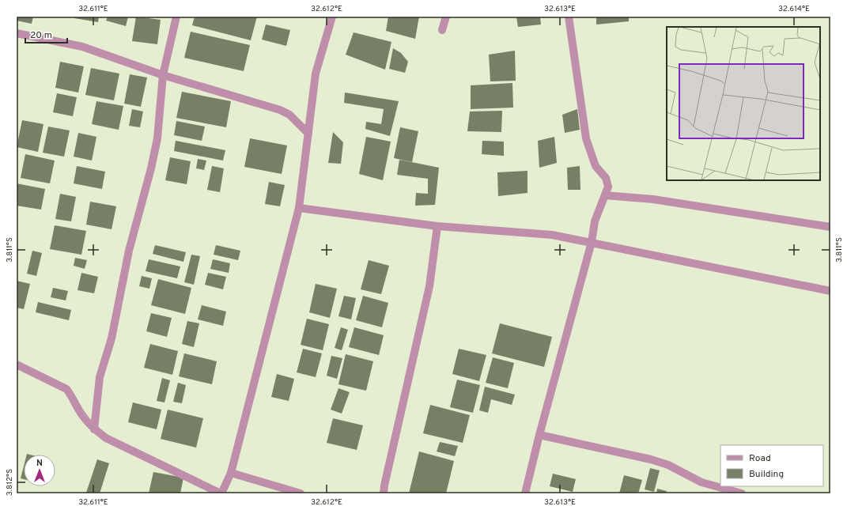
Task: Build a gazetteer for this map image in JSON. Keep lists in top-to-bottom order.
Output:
{
  "legend": ["Road", "Building"],
  "scale_bar": "20 m",
  "north": "top",
  "coordinates": [
    "32.611°E",
    "32.612°E",
    "32.613°E",
    "32.614°E",
    "3.811°S",
    "3.812°S"
  ]
}
